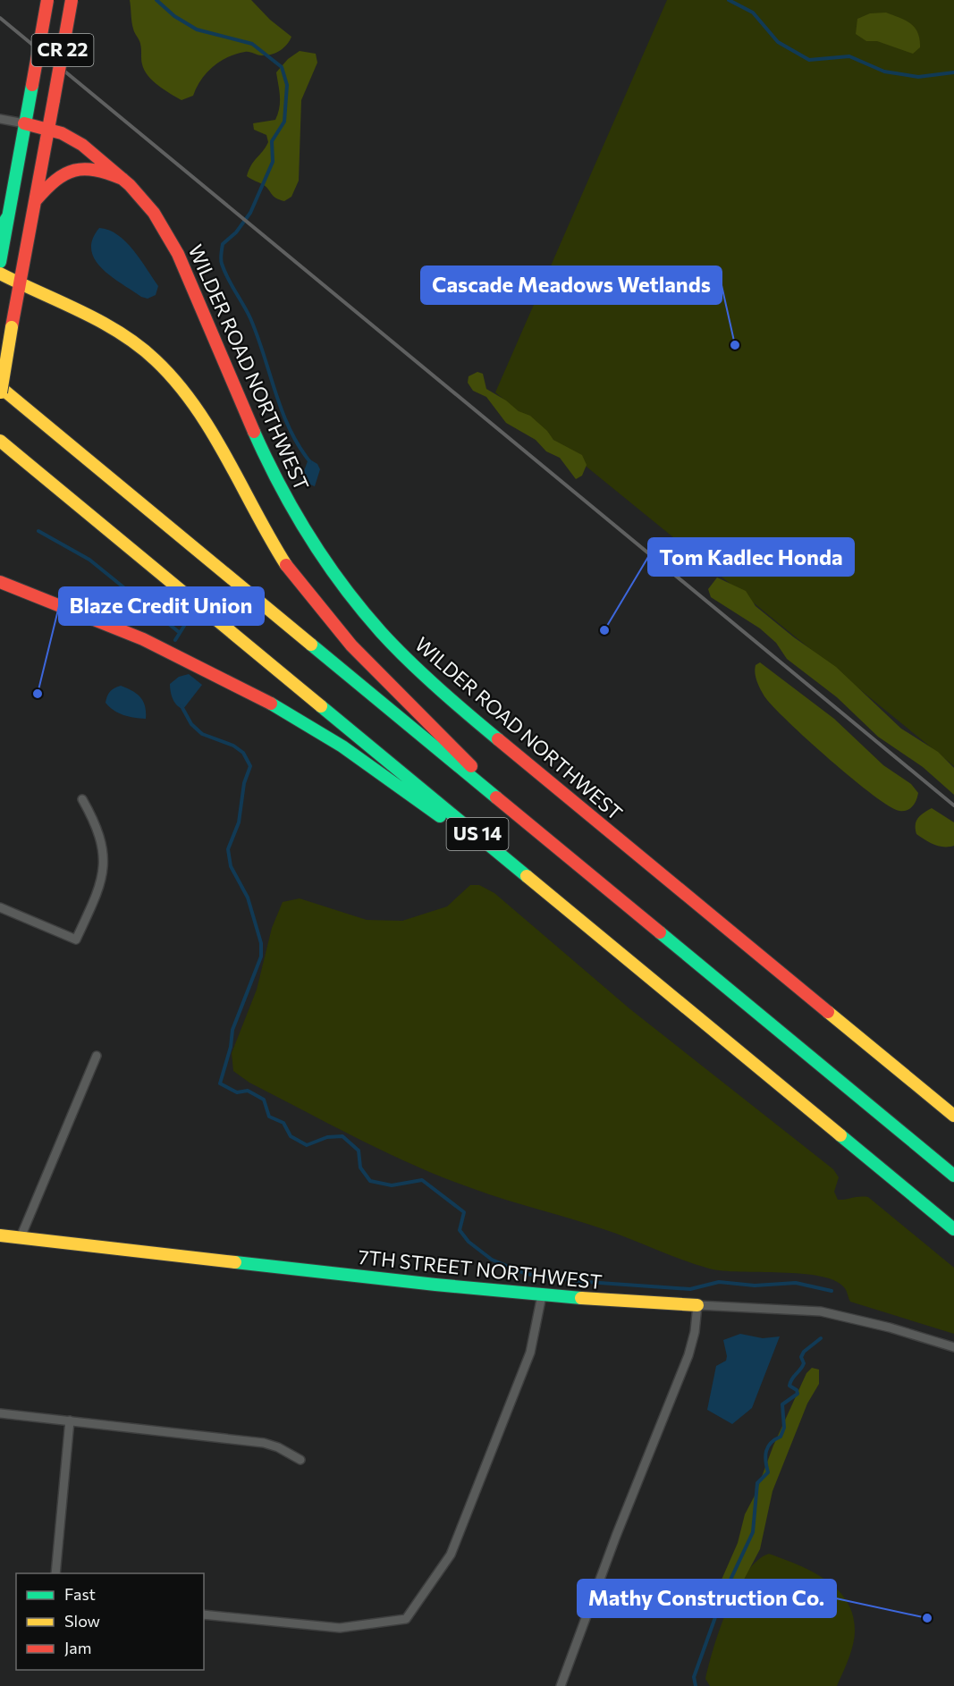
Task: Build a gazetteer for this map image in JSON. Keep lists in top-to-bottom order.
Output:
{
  "streets": {
    "main road": [
      "CR 22",
      "WILDER ROAD NORTHWEST",
      "US 14",
      "7TH STREET NORTHWEST"
    ]
  },
  "crossings": [
    ["CR 22", "WILDER ROAD NORTHWEST"]
  ],
  "places": [
    "Cascade Meadows Wetlands",
    "Tom Kadlec Honda",
    "Blaze Credit Union",
    "Mathy Construction Co."
  ],
  "legend": ["Fast", "Slow", "Jam"]
}
